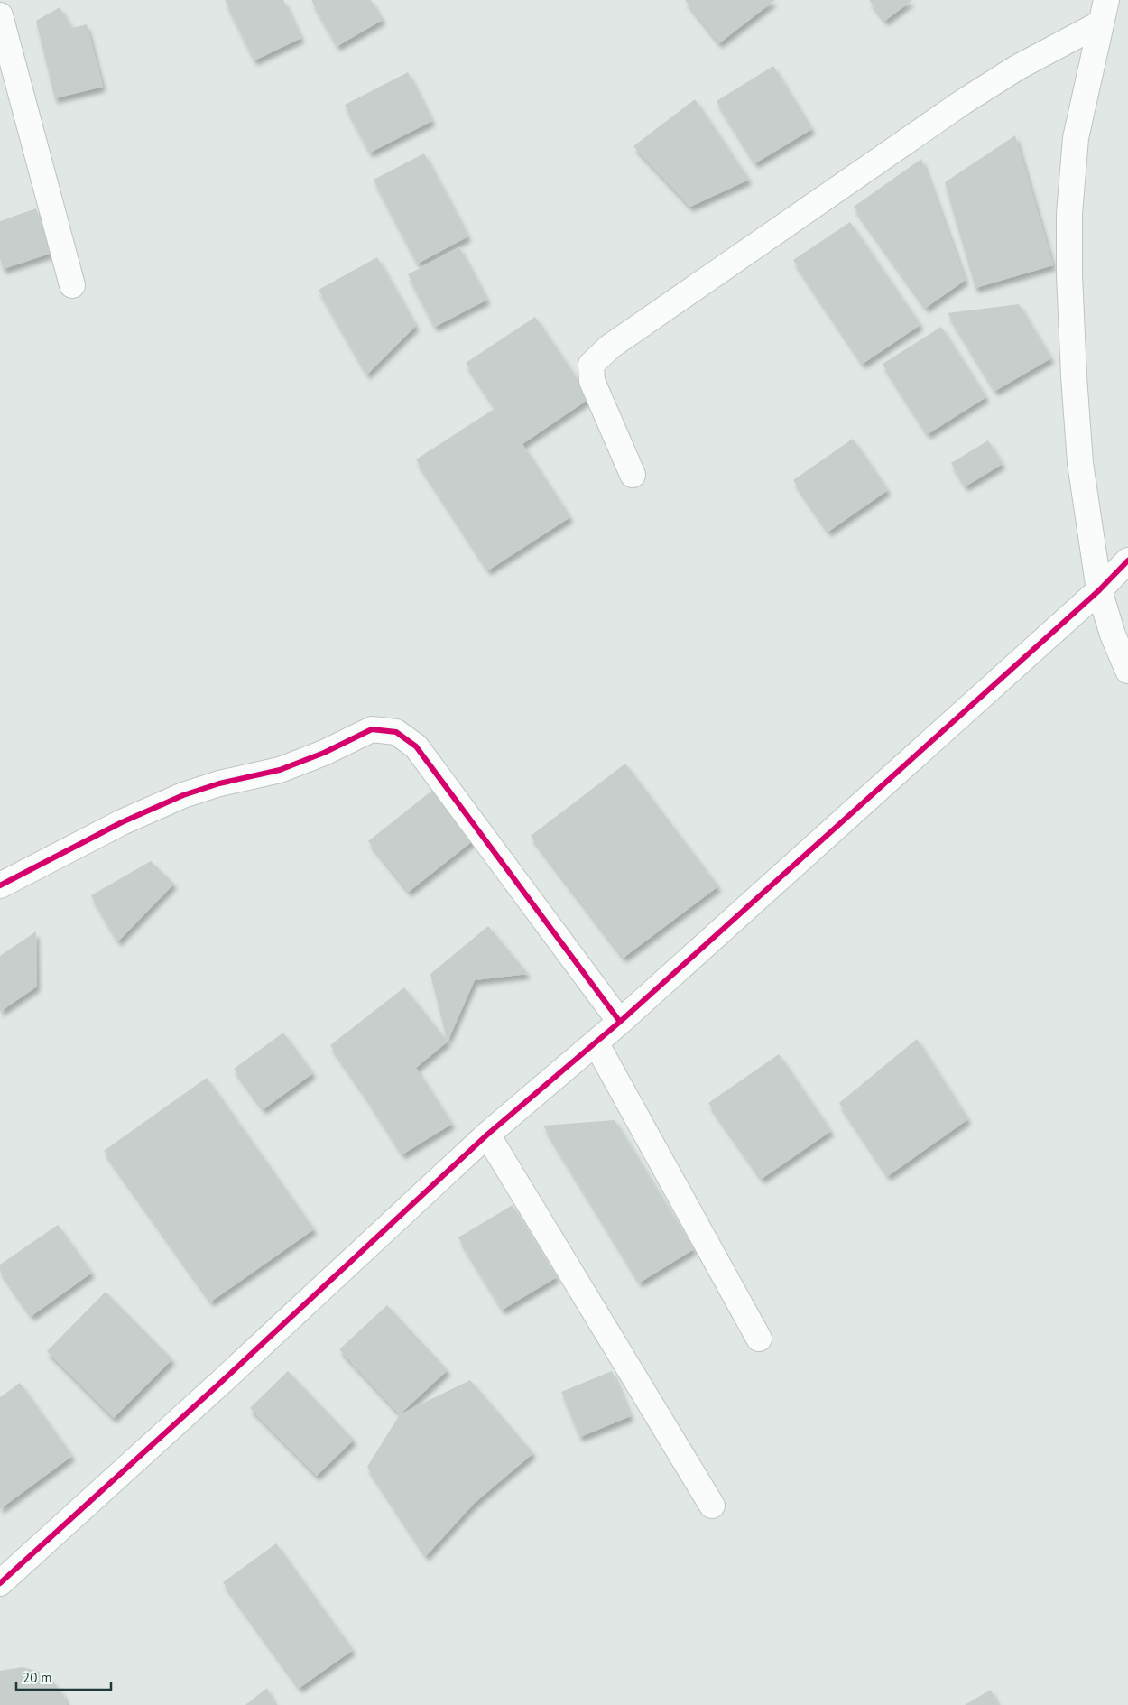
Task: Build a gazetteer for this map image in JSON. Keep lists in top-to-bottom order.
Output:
{
  "scale_bar": "20 m"
}
